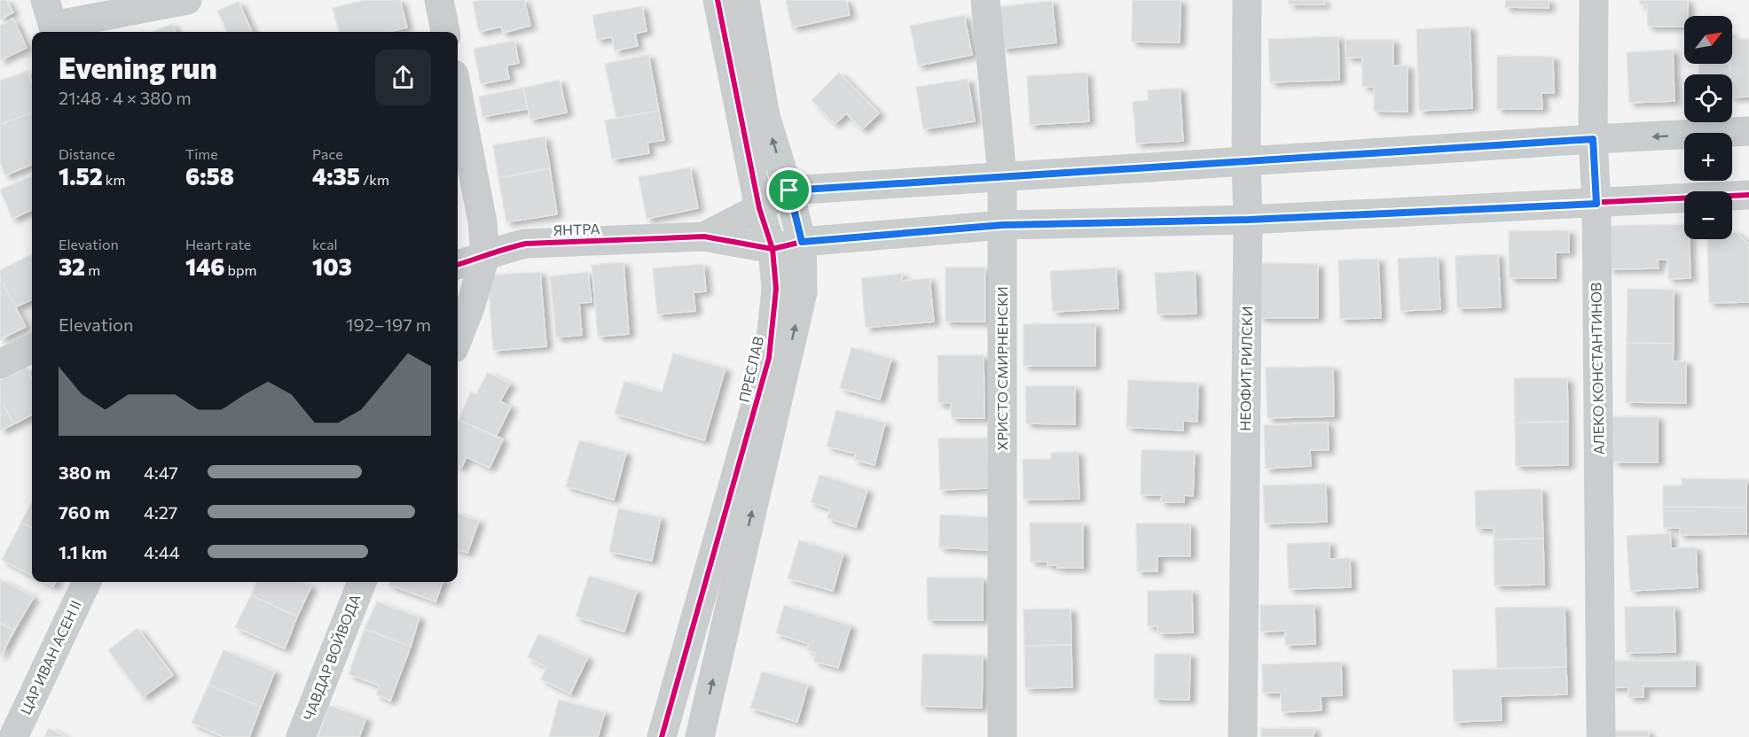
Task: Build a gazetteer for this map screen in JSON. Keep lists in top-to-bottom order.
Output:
{
  "streets": {
    "street": [
      "ЯНТРА",
      "ХРИСТО СМИРНЕНСКИ",
      "НЕОФИТ РИЛСКИ",
      "АЛЕКО КОНСТАНТИНОВ",
      "ПРЕСЛАВ",
      "ЦАР ИВАН АСЕН II",
      "ЧАВДАР ВОЙВОДА"
    ]
  },
  "north": "top right",
  "page": {
    "map_buttons": ["+", "−"],
    "heading": ["Evening run", "21:48 · 4 × 380 m"],
    "stats": [
      ["Distance", "1.52 km"],
      ["Time", "6:58"],
      ["Pace", "4:35 /km"],
      ["Elevation", "32 m"],
      ["Heart rate", "146 bpm"],
      ["kcal", "103"]
    ],
    "chart": ["Elevation", "192–197 m"],
    "list": [
      {
        "name": "380 m",
        "note": "4:47"
      },
      {
        "name": "760 m",
        "note": "4:27"
      },
      {
        "name": "1.1 km",
        "note": "4:44"
      }
    ]
  }
}
